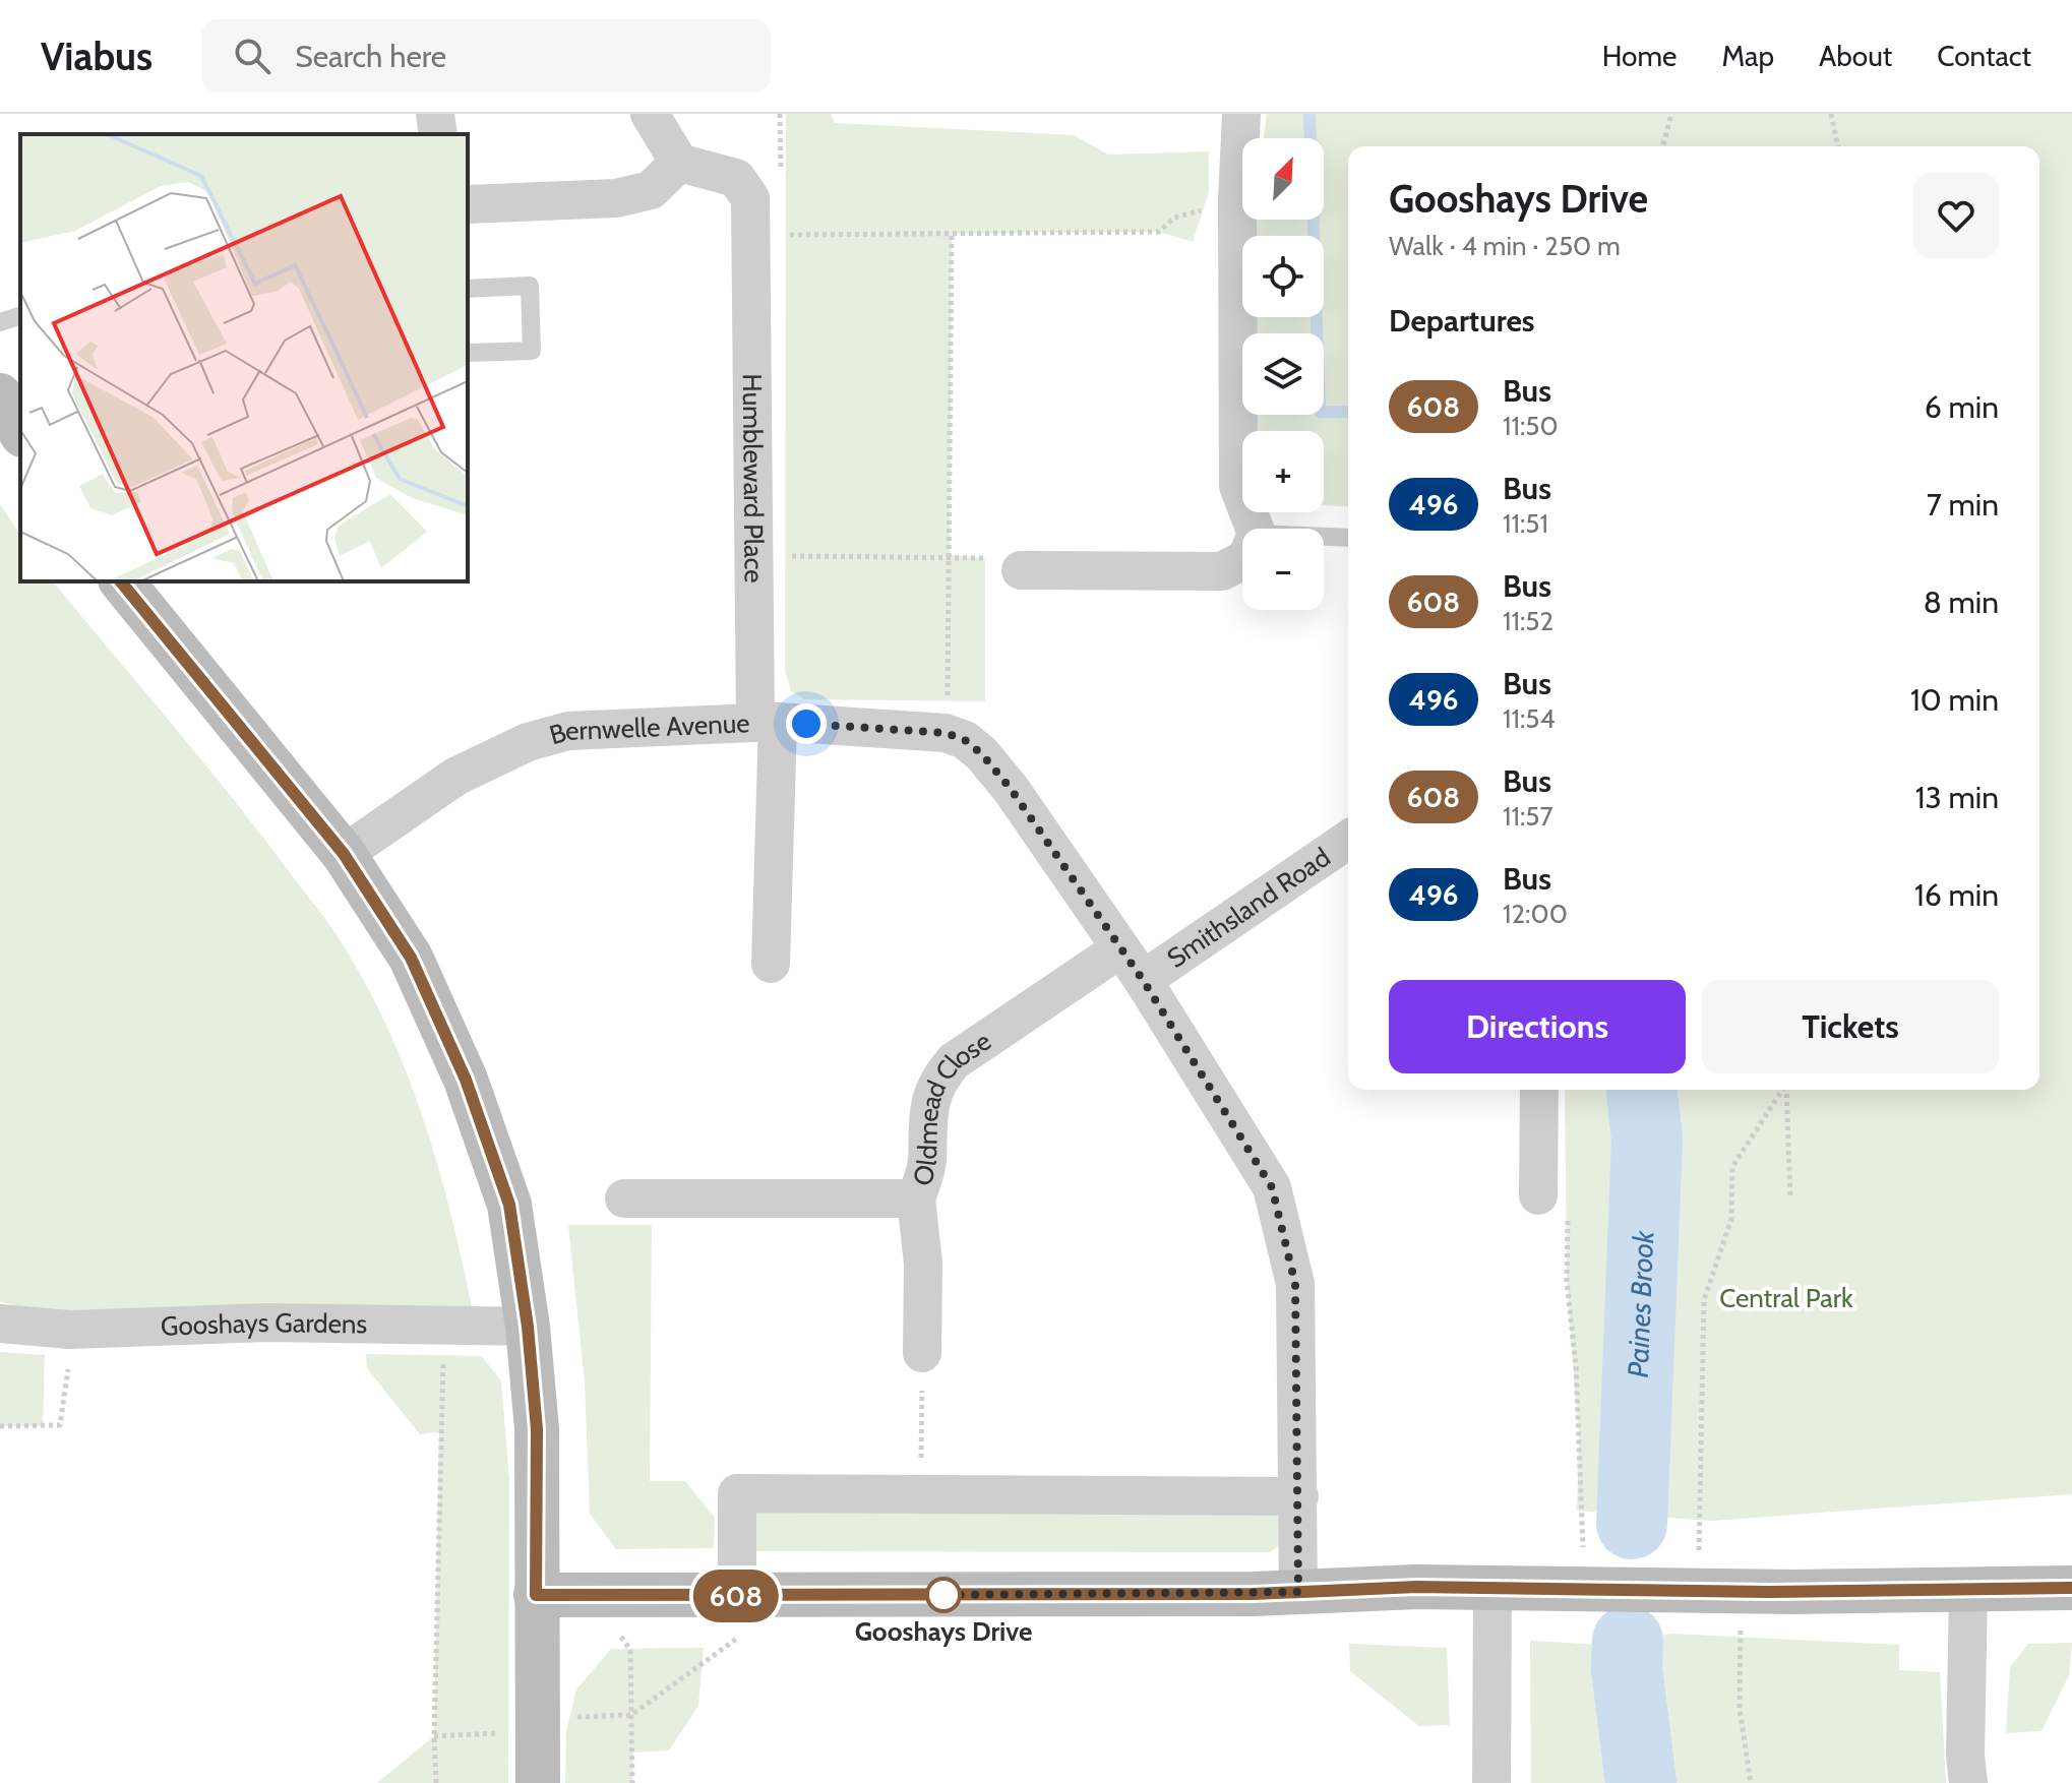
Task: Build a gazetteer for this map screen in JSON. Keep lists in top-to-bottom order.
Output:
{
  "streets": {
    "street": [
      "Humbleward Place",
      "Bernwelle Avenue",
      "Smithsland Road",
      "Oldmead Close",
      "Gooshays Gardens"
    ]
  },
  "crossings": [
    ["Humbleward Place", "Bernwelle Avenue"],
    ["Bernwelle Avenue", "Smithsland Road"],
    ["Bernwelle Avenue", "Oldmead Close"]
  ],
  "water": ["Paines Brook"],
  "parks": ["Central Park"],
  "places": ["Gooshays Drive"],
  "lines": ["bus line 608"],
  "north": "top right",
  "page": {
    "header": "Viabus",
    "search": "Search here",
    "nav": [
      "Home",
      "Map",
      "About",
      "Contact"
    ],
    "on_map": "608",
    "map_buttons": ["+", "−"],
    "heading": [
      ["Gooshays Drive", "Walk · 4 min · 250 m"],
      "Departures"
    ],
    "list": [
      {
        "mark": "608",
        "name": "Bus",
        "note": "11:50",
        "value": "6 min"
      },
      {
        "mark": "496",
        "name": "Bus",
        "note": "11:51",
        "value": "7 min"
      },
      {
        "mark": "608",
        "name": "Bus",
        "note": "11:52",
        "value": "8 min"
      },
      {
        "mark": "496",
        "name": "Bus",
        "note": "11:54",
        "value": "10 min"
      },
      {
        "mark": "608",
        "name": "Bus",
        "note": "11:57",
        "value": "13 min"
      },
      {
        "mark": "496",
        "name": "Bus",
        "note": "12:00",
        "value": "16 min"
      }
    ],
    "buttons": ["Directions", "Tickets"]
  }
}
